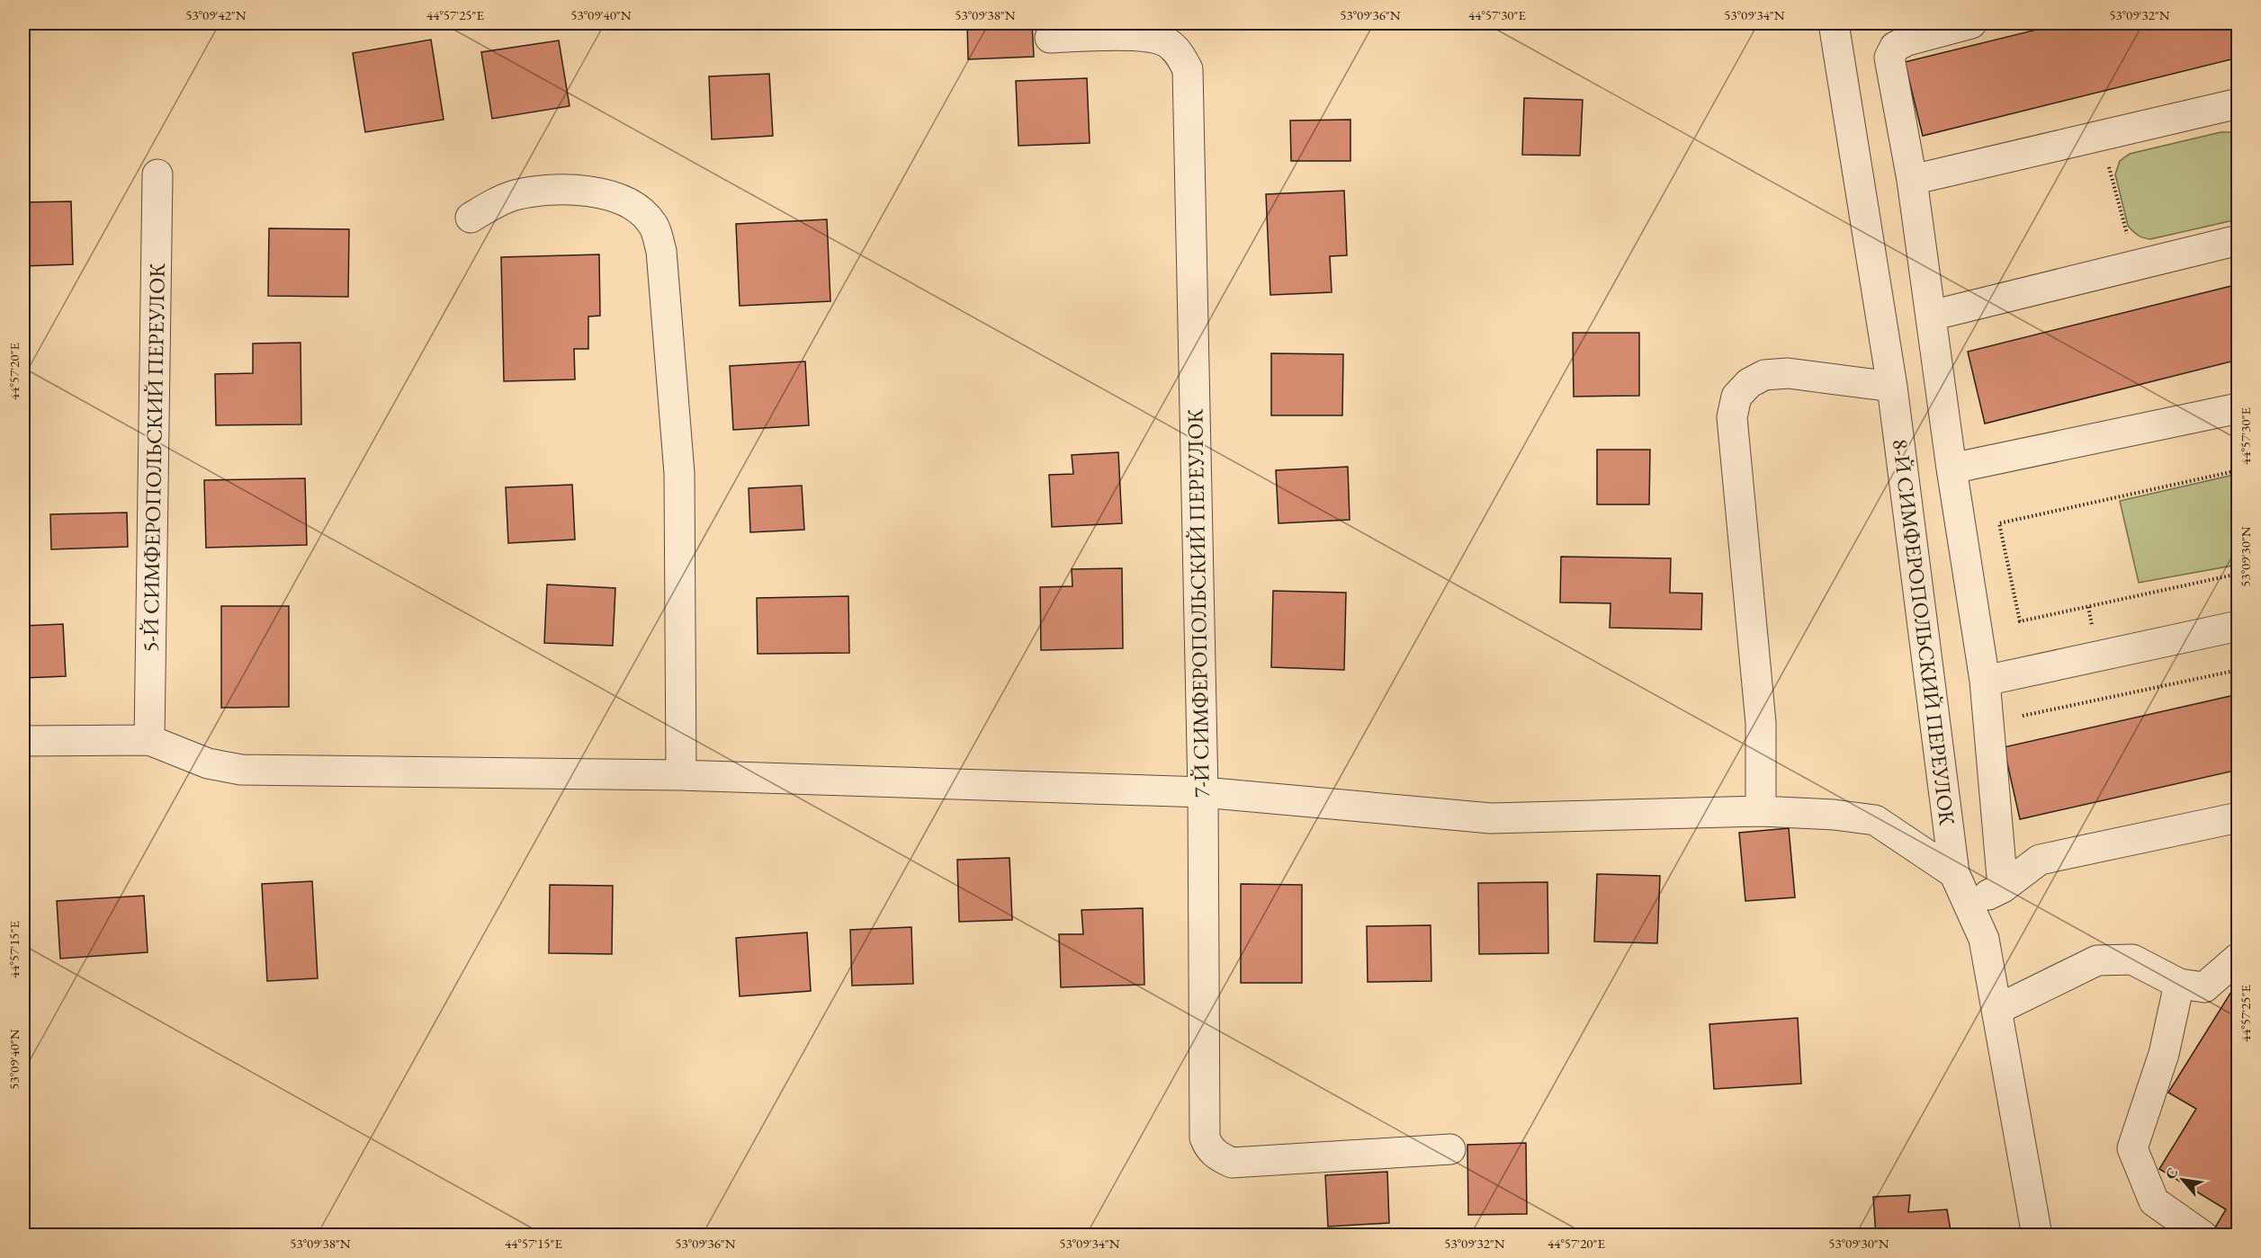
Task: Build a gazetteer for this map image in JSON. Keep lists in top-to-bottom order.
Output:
{
  "streets": {
    "street": ["5-Й СИМФЕРОПОЛЬСКИЙ ПЕРЕУЛОК", "7-Й СИМФЕРОПОЛЬСКИЙ ПЕРЕУЛОК", "8-Й СИМФЕРОПОЛЬСКИЙ ПЕРЕУЛОК"]
  },
  "north": "top left",
  "coordinates": [
    "53°09'42\"N",
    "44°57'25\"E",
    "53°09'40\"N",
    "53°09'38\"N",
    "53°09'36\"N",
    "44°57'30\"E",
    "53°09'34\"N",
    "53°09'32\"N",
    "44°57'20\"E",
    "53°09'30\"N",
    "44°57'15\"E"
  ]
}
